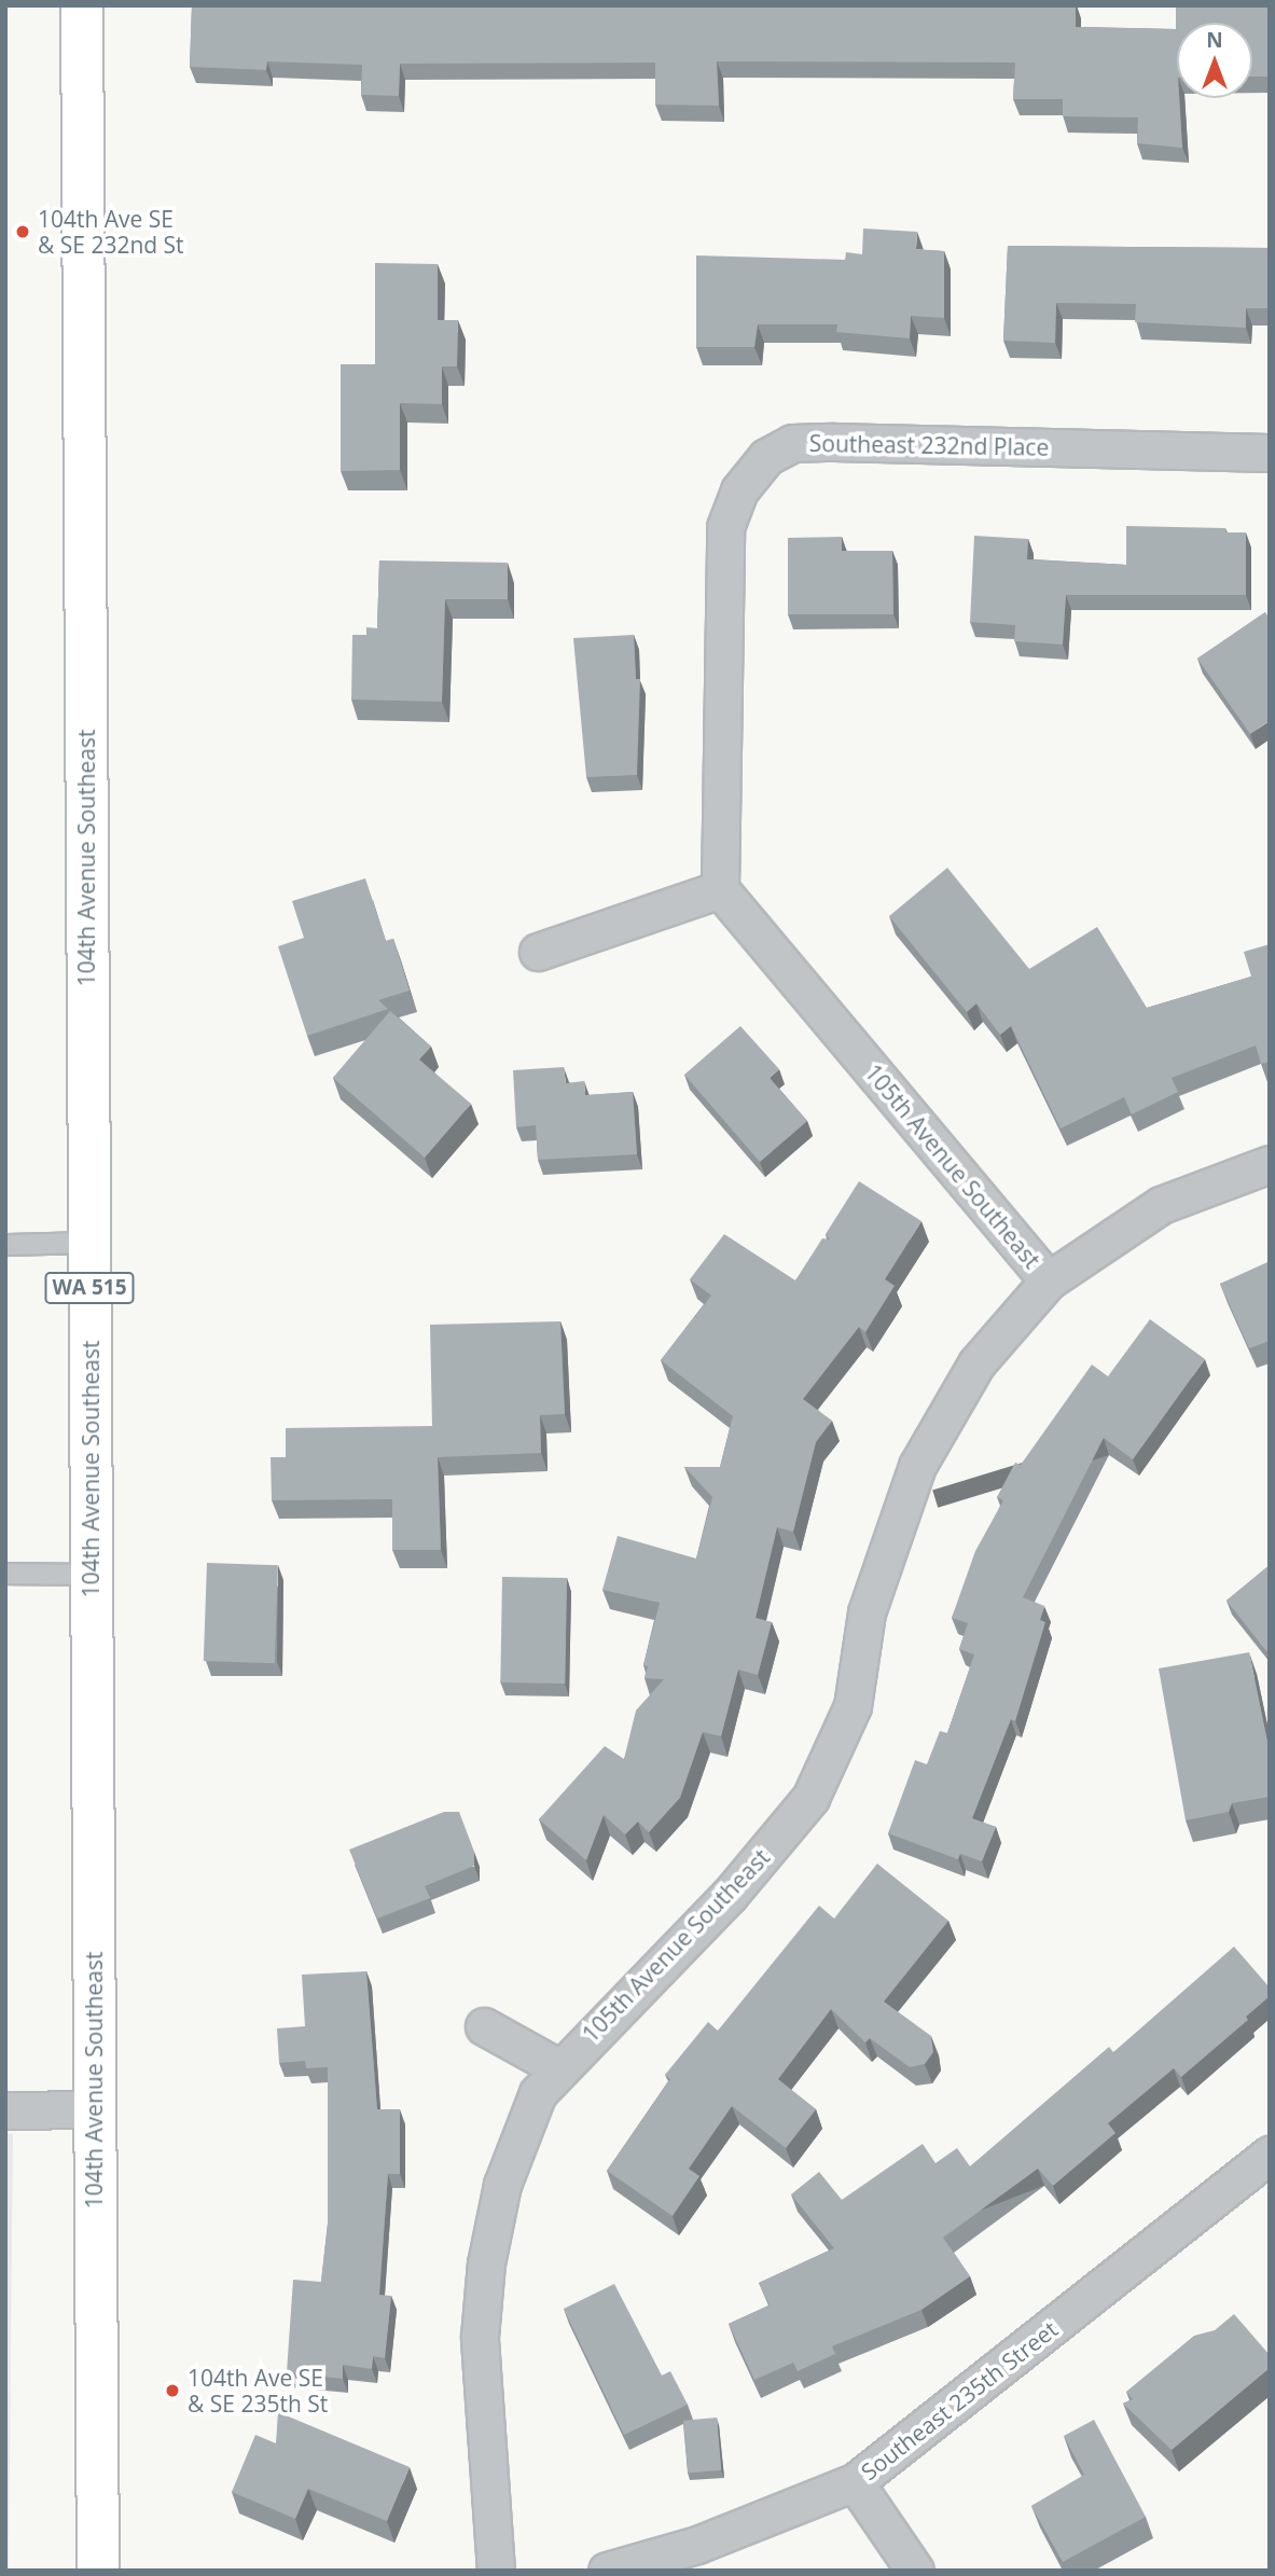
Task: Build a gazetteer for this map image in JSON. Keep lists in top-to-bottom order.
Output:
{
  "streets": {
    "main road": ["104th Avenue Southeast", "WA 515"],
    "street": ["Southeast 232nd Place", "105th Avenue Southeast", "Southeast 235th Street"]
  },
  "crossings": [
    ["Southeast 232nd Place", "105th Avenue Southeast"]
  ],
  "places": ["104th Ave SE & SE 232nd St", "104th Ave SE & SE 235th St"],
  "north": "top"
}
